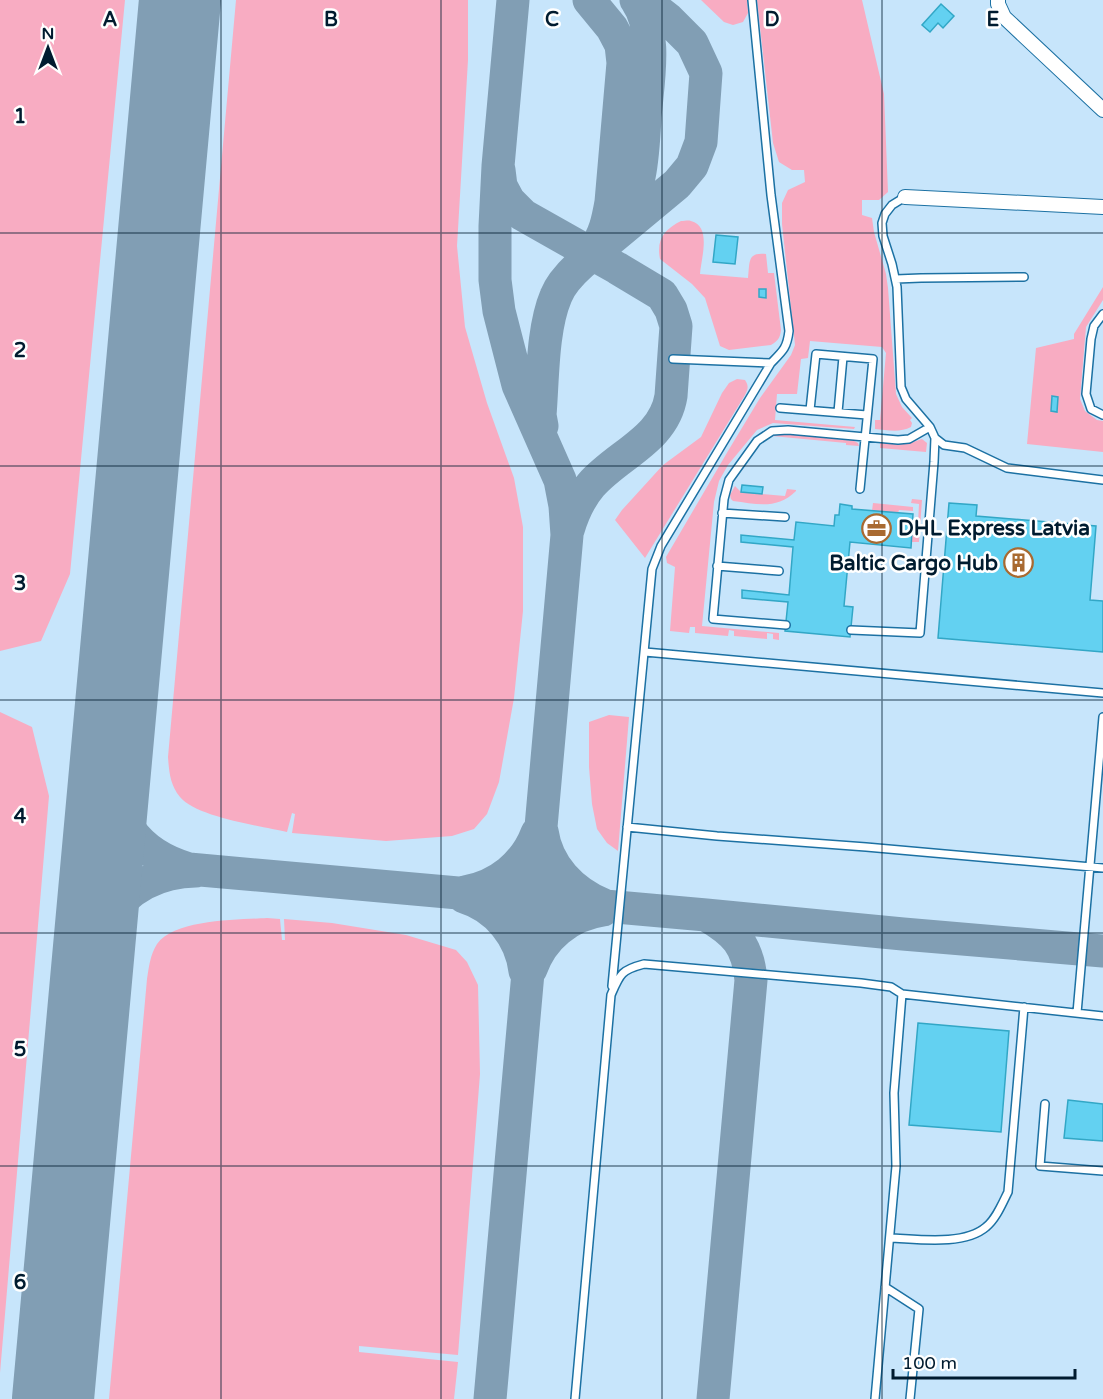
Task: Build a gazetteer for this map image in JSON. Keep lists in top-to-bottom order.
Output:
{
  "places": {
    "office": ["DHL Express Latvia"],
    "building": ["Baltic Cargo Hub"]
  },
  "scale_bar": "100 m",
  "north": "top",
  "grid": {
    "columns": [
      "A",
      "B",
      "C",
      "D",
      "E"
    ],
    "rows": [
      "1",
      "2",
      "3",
      "4",
      "5",
      "6"
    ]
  }
}
